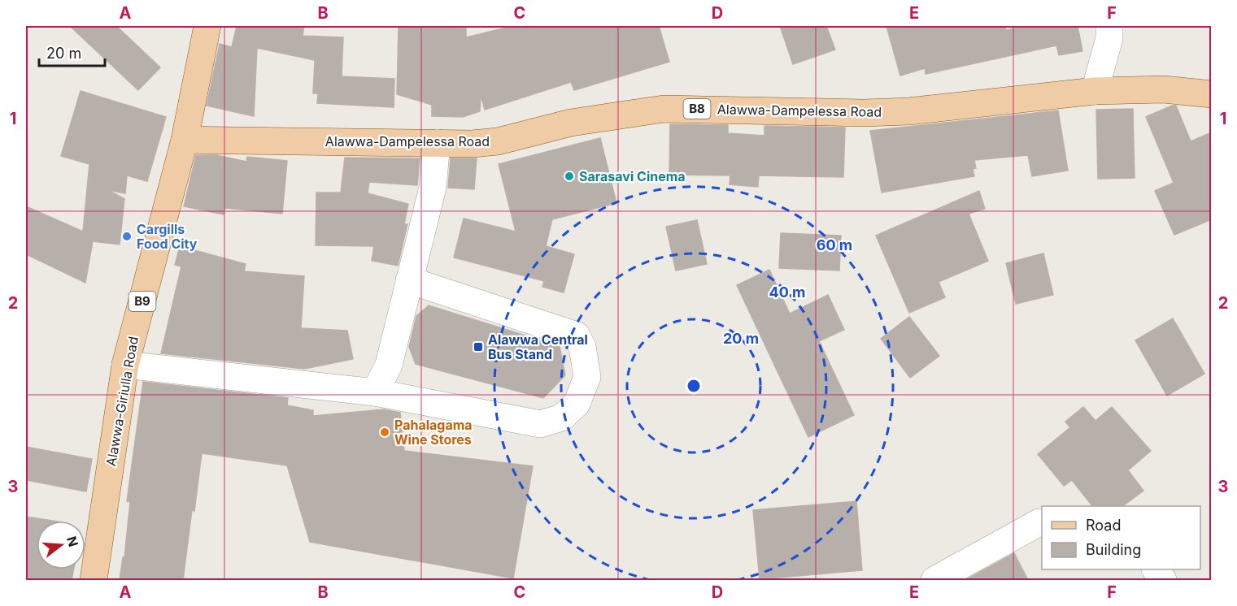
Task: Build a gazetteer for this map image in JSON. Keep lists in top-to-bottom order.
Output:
{
  "streets": {
    "main road": [
      "B8",
      "Alawwa-Dampelessa Road",
      "B9",
      "Alawwa-Giriulla Road"
    ]
  },
  "crossings": [
    ["Alawwa-Dampelessa Road", "Alawwa-Giriulla Road"]
  ],
  "places": {
    "other": ["Sarasavi Cinema", "Cargills Food City", "Pahalagama Wine Stores"],
    "transit": ["Alawwa Central Bus Stand"]
  },
  "legend": ["Road", "Building"],
  "scale_bar": "20 m",
  "north": "right",
  "grid": {
    "columns": [
      "A",
      "B",
      "C",
      "D",
      "E",
      "F"
    ],
    "rows": ["1", "2", "3"]
  },
  "rings": ["60 m", "40 m", "20 m"]
}
